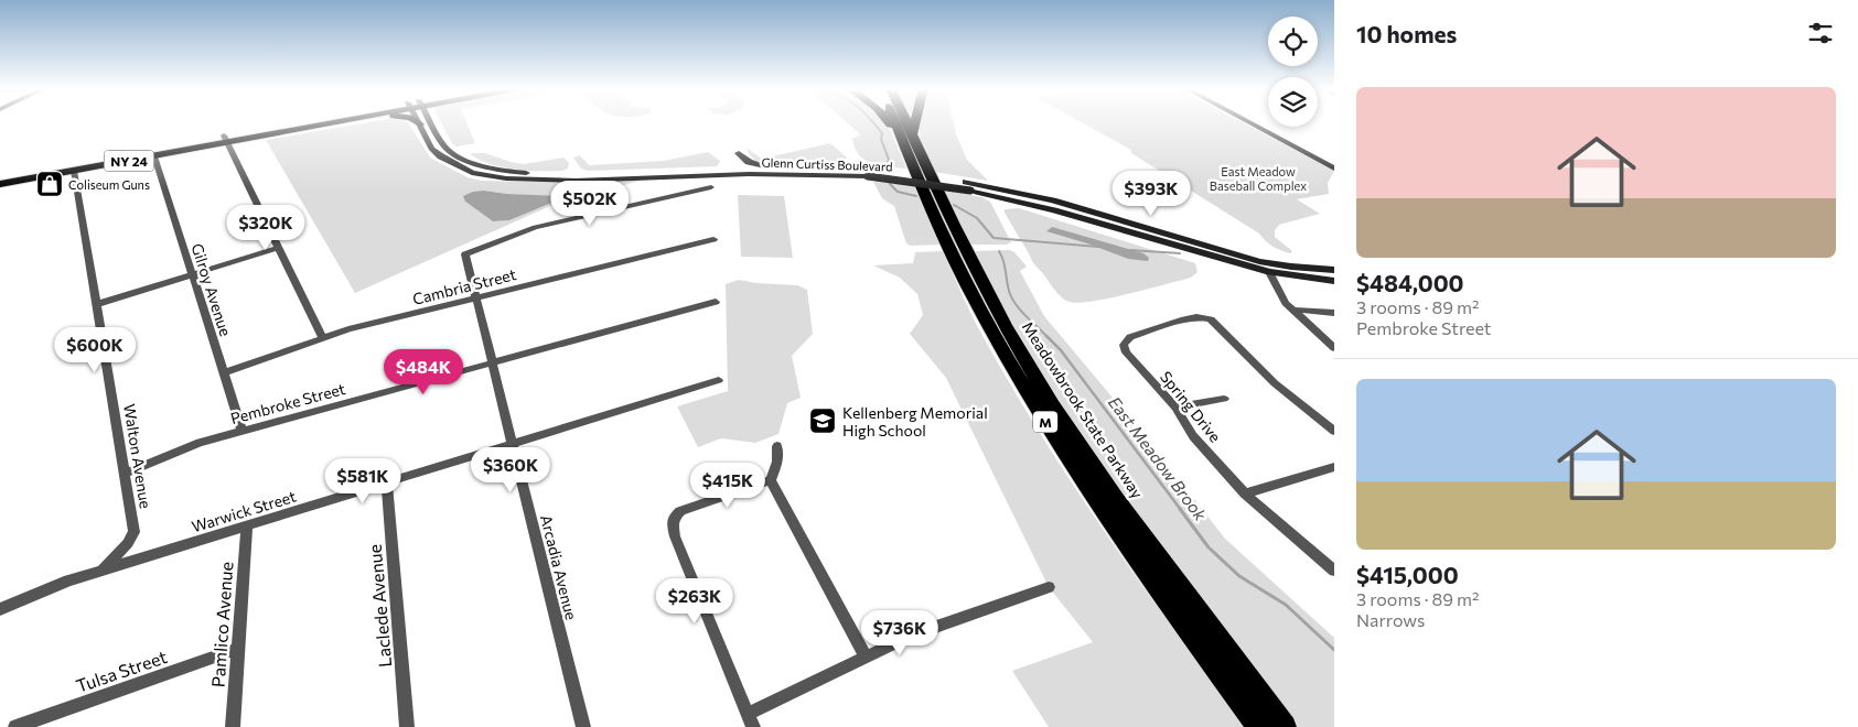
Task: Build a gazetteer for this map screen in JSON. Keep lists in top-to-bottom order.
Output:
{
  "streets": {
    "highway": ["Meadowbrook State Parkway", "M"],
    "main road": ["NY 24", "Glenn Curtiss Boulevard"],
    "street": [
      "Cambria Street",
      "Gilroy Avenue",
      "Pembroke Street",
      "Spring Drive",
      "Walton Avenue",
      "Warwick Street",
      "Arcadia Avenue",
      "Laclede Avenue",
      "Pamlico Avenue",
      "Tulsa Street"
    ]
  },
  "crossings": [
    ["NY 24", "Gilroy Avenue"],
    ["NY 24", "Walton Avenue"],
    ["Cambria Street", "Gilroy Avenue"],
    ["Cambria Street", "Arcadia Avenue"],
    ["Gilroy Avenue", "Pembroke Street"],
    ["Pembroke Street", "Walton Avenue"],
    ["Pembroke Street", "Arcadia Avenue"],
    ["Walton Avenue", "Warwick Street"],
    ["Warwick Street", "Arcadia Avenue"],
    ["Warwick Street", "Laclede Avenue"],
    ["Warwick Street", "Pamlico Avenue"],
    ["Pamlico Avenue", "Tulsa Street"]
  ],
  "water": ["East Meadow Brook"],
  "parks": ["East Meadow Baseball Complex"],
  "places": {
    "shop": ["Coliseum Guns"],
    "school or university": ["Kellenberg Memorial High School"]
  },
  "page": {
    "heading": "10 homes",
    "list": [
      {
        "name": "$484,000",
        "note": "3 rooms · 89 m² · Pembroke Street"
      },
      {
        "name": "$415,000",
        "note": "3 rooms · 89 m² · Narrows"
      }
    ],
    "price": [
      "$393K",
      "$502K",
      "$320K",
      "$600K",
      "$484K",
      "$360K",
      "$581K",
      "$415K",
      "$263K",
      "$736K"
    ]
  }
}
